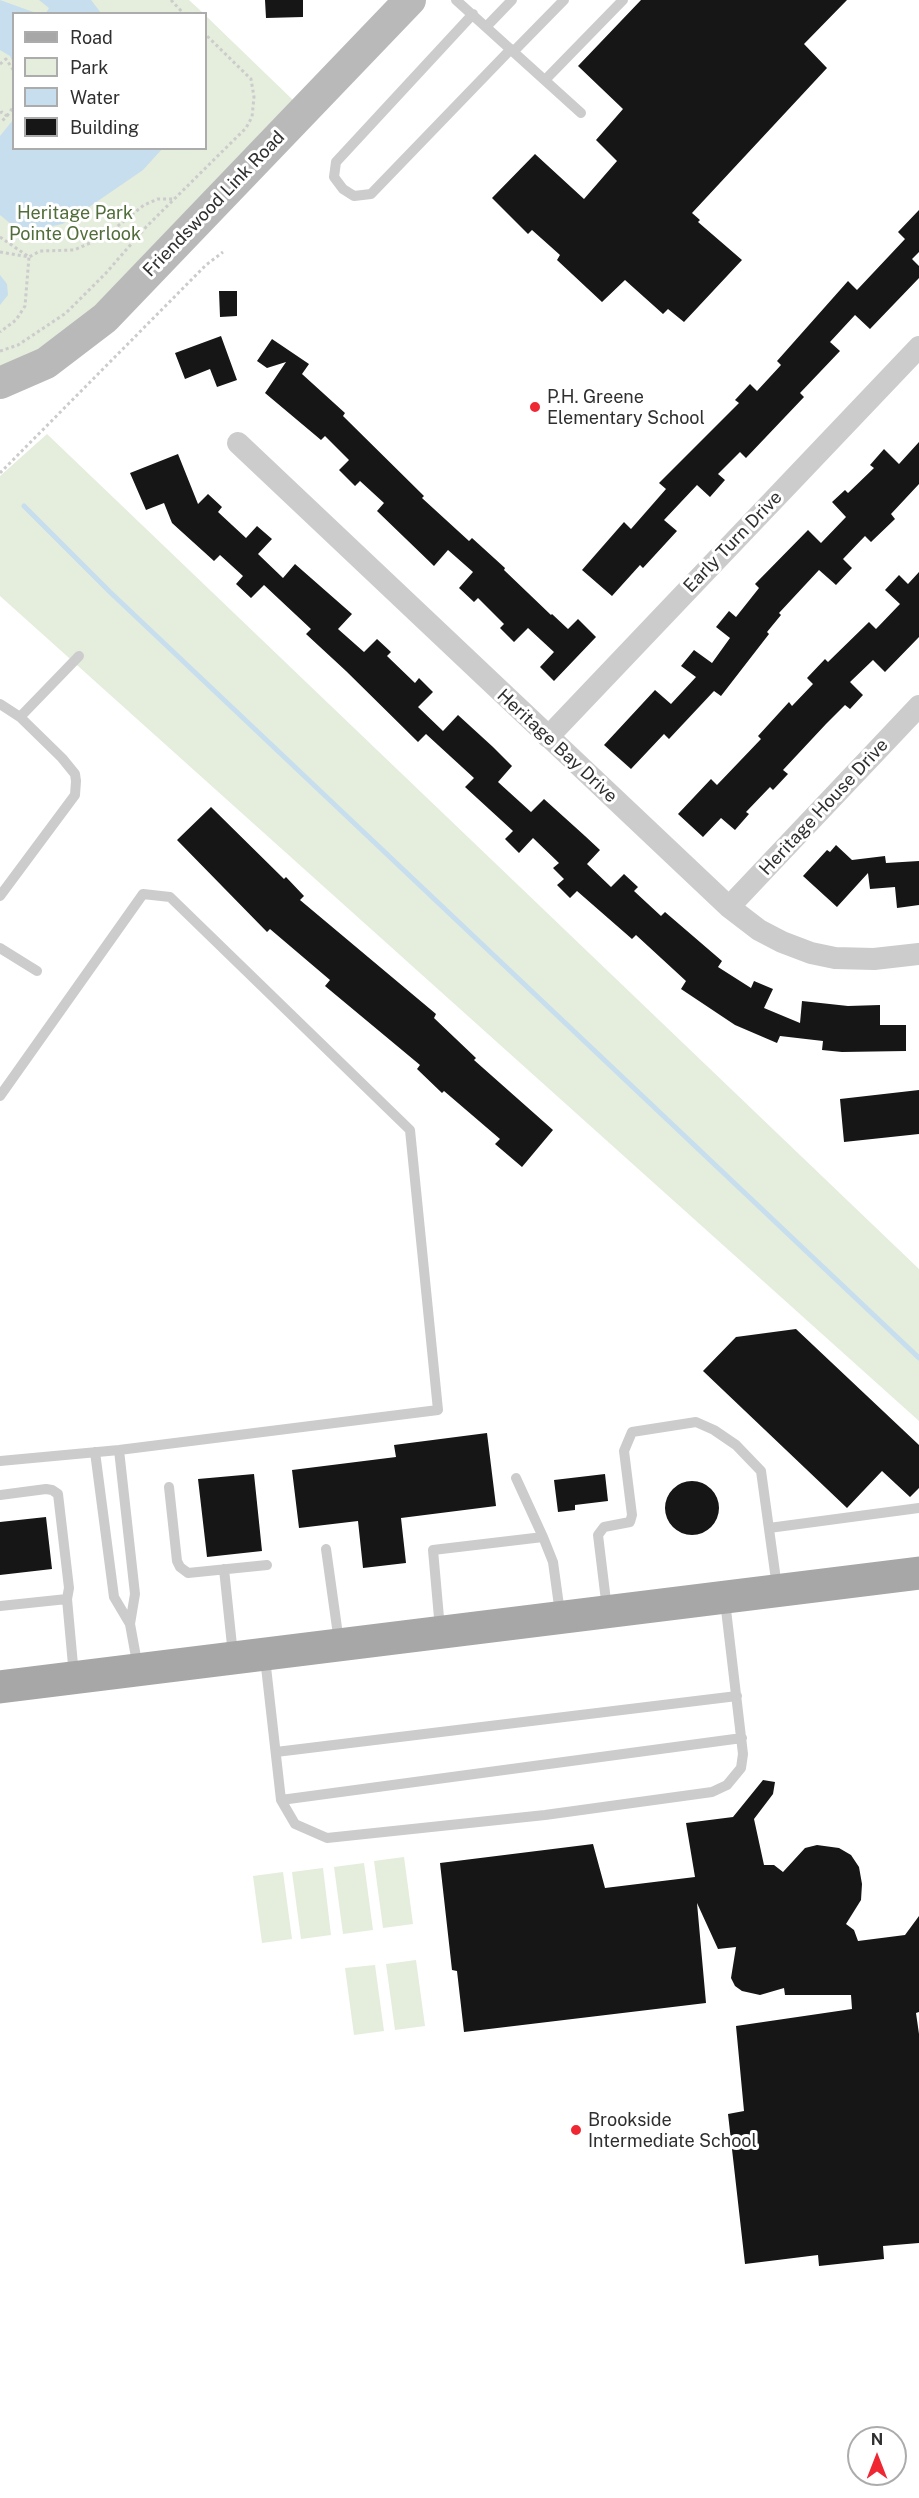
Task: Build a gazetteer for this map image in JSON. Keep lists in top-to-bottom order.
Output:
{
  "streets": {
    "street": [
      "Friendswood Link Road",
      "Early Turn Drive",
      "Heritage Bay Drive",
      "Heritage House Drive"
    ]
  },
  "crossings": [
    ["Early Turn Drive", "Heritage Bay Drive"],
    ["Heritage Bay Drive", "Heritage House Drive"]
  ],
  "parks": ["Heritage Park Pointe Overlook"],
  "places": ["P.H. Greene Elementary School", "Brookside Intermediate School"],
  "legend": [
    "Road",
    "Park",
    "Water",
    "Building"
  ],
  "north": "top"
}
